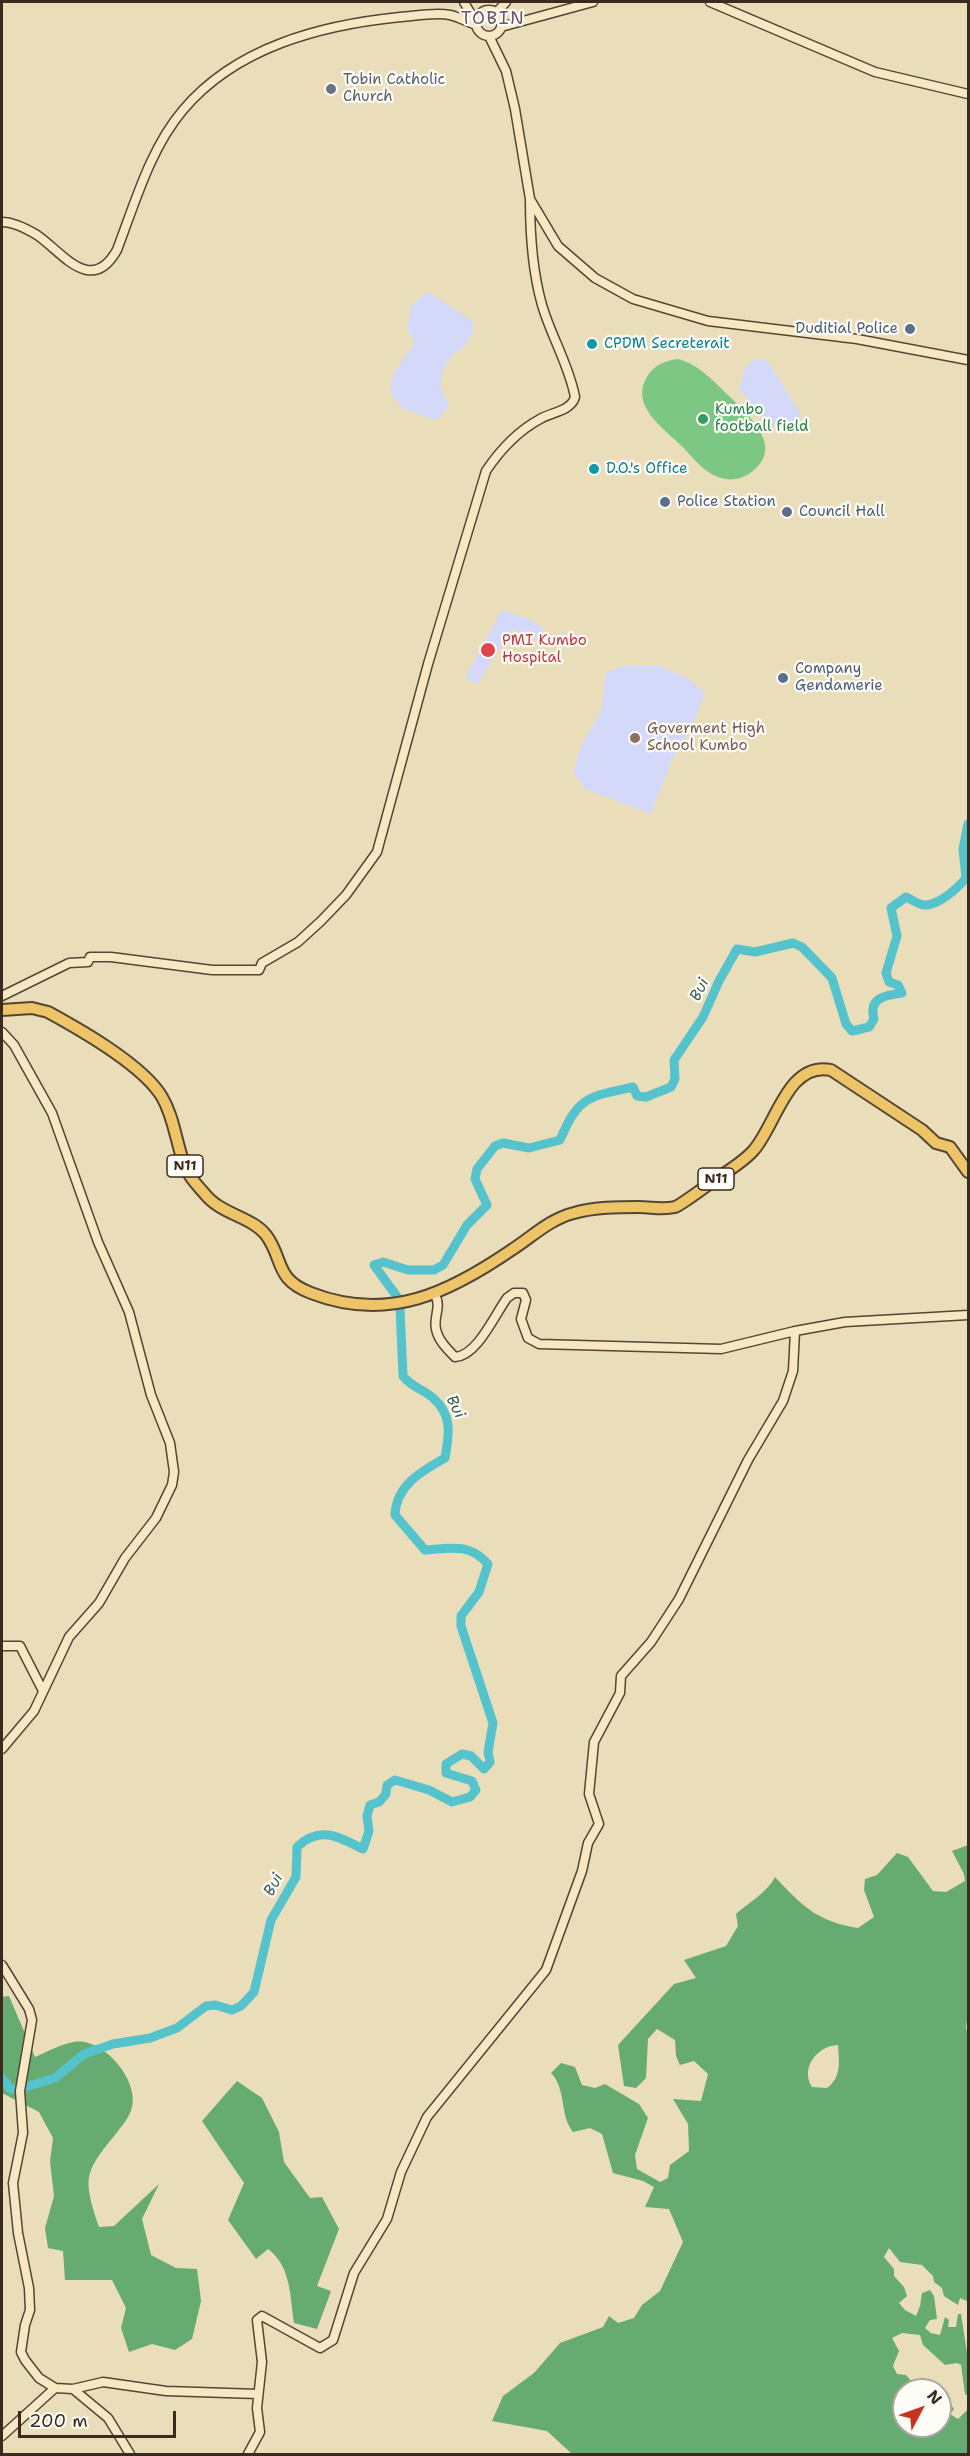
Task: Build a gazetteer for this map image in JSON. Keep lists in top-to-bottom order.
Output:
{
  "streets": {
    "highway": ["N11"]
  },
  "districts": ["TOBIN"],
  "water": ["Bui"],
  "places": [
    "Tobin Catholic Church",
    "Duditial Police",
    "CPDM Secreterait",
    "Kumbo football field",
    "D.O.'s Office",
    "Police Station",
    "Council Hall",
    "PMI Kumbo Hospital",
    "Company Gendamerie",
    "Goverment High School Kumbo"
  ],
  "scale_bar": "200 m",
  "north": "top right"
}
